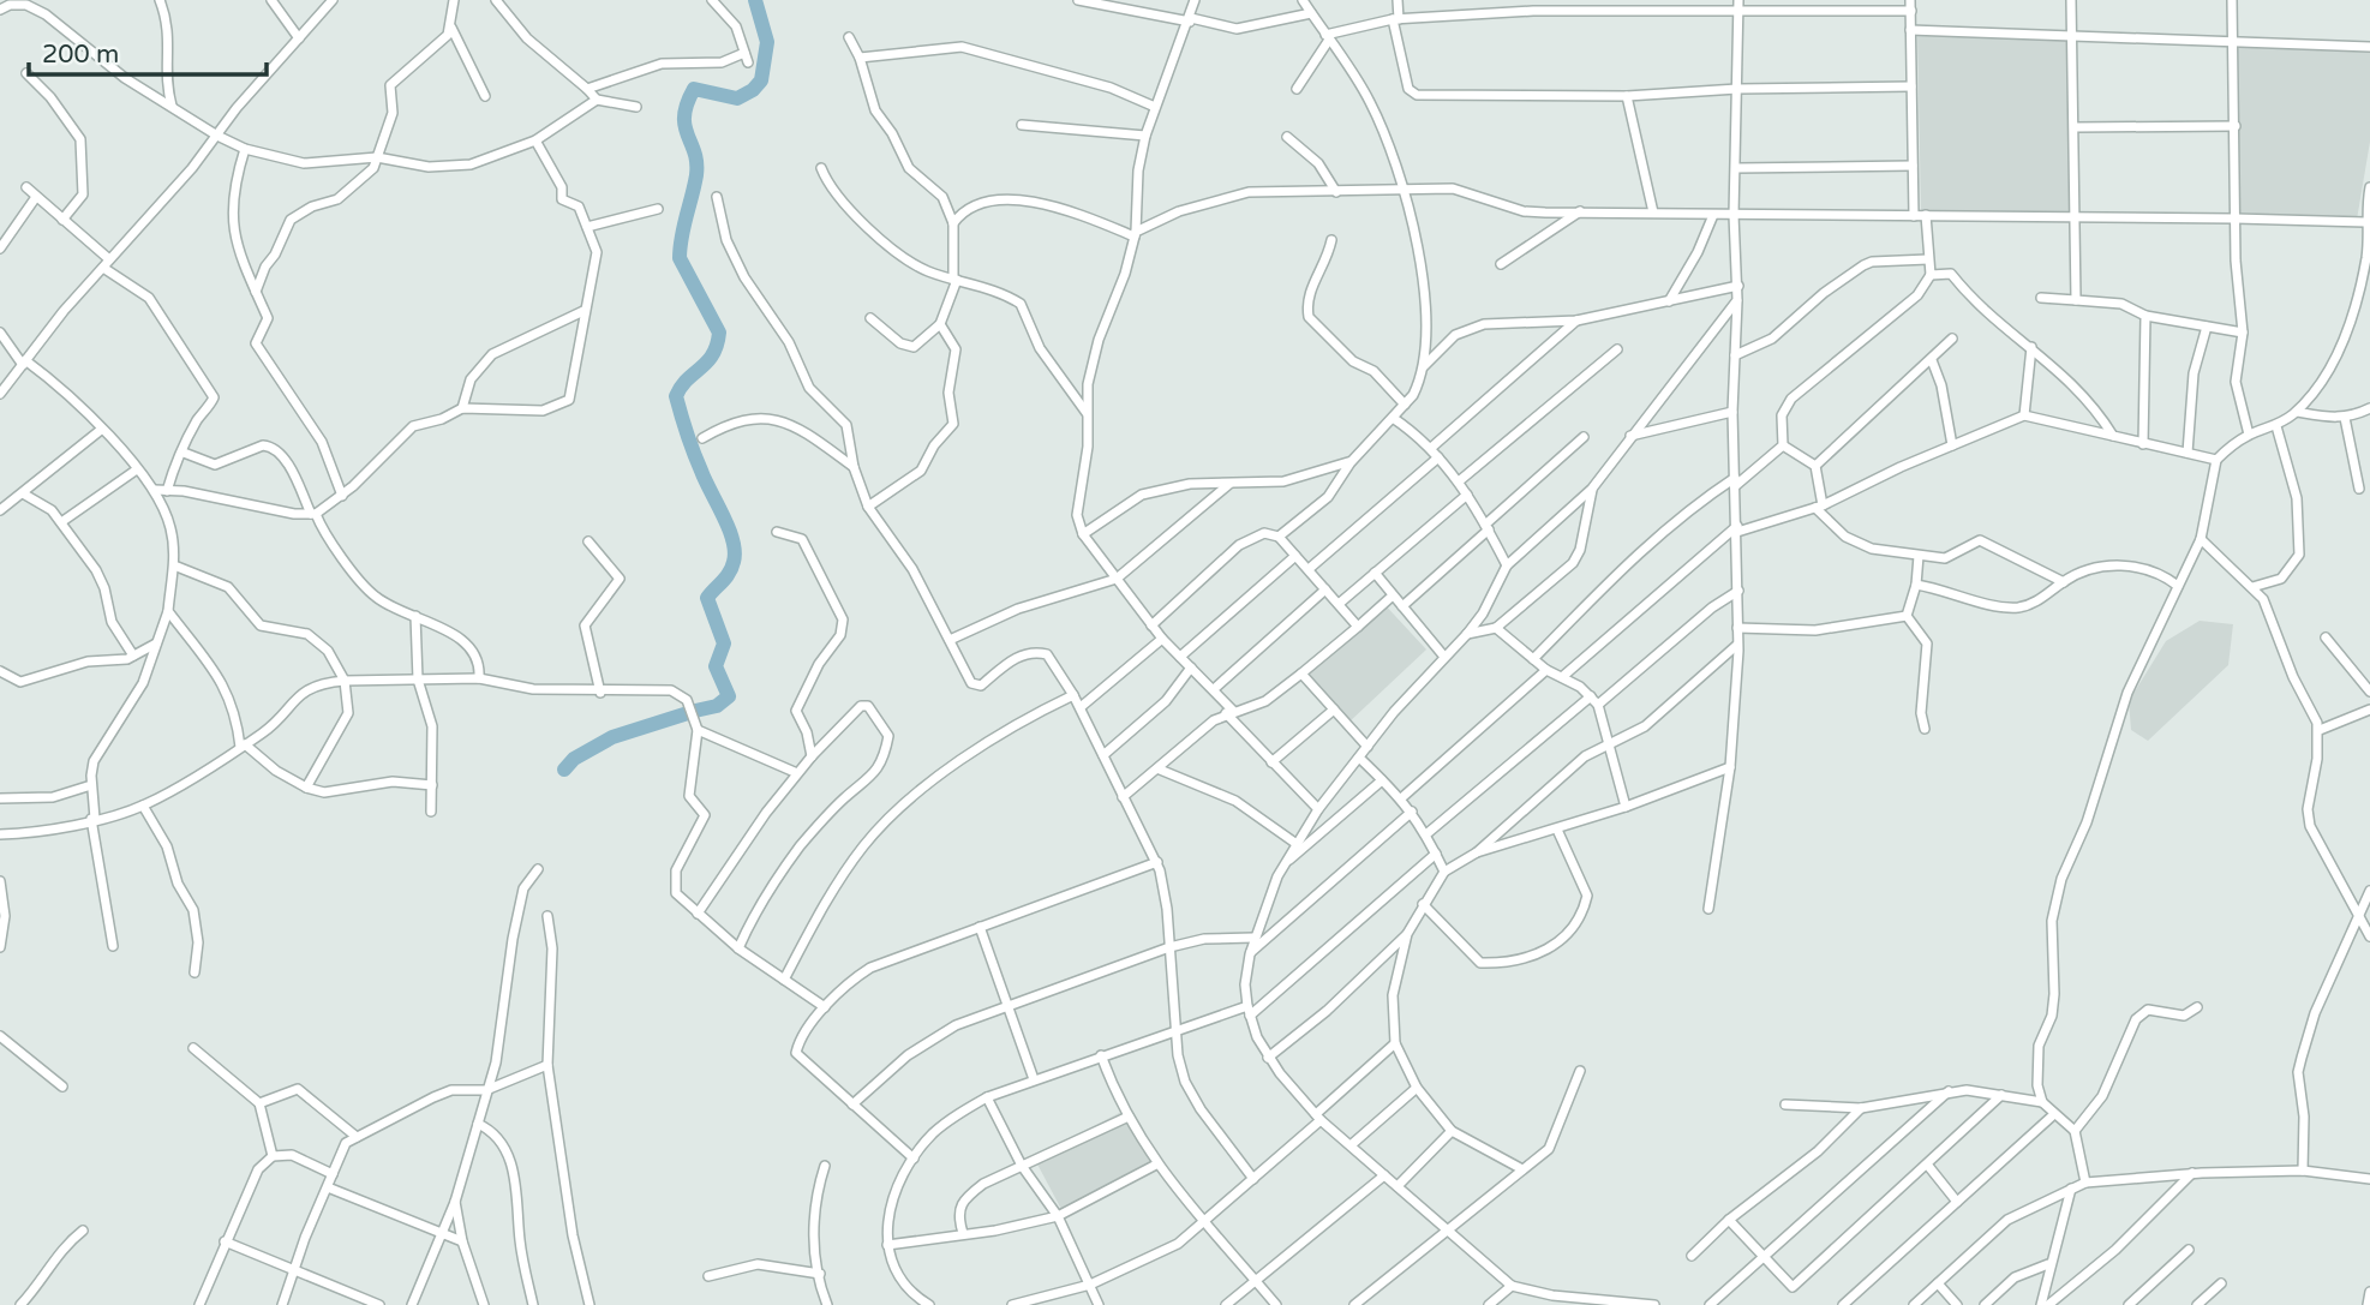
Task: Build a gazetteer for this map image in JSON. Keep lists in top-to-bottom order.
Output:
{
  "scale_bar": "200 m"
}
